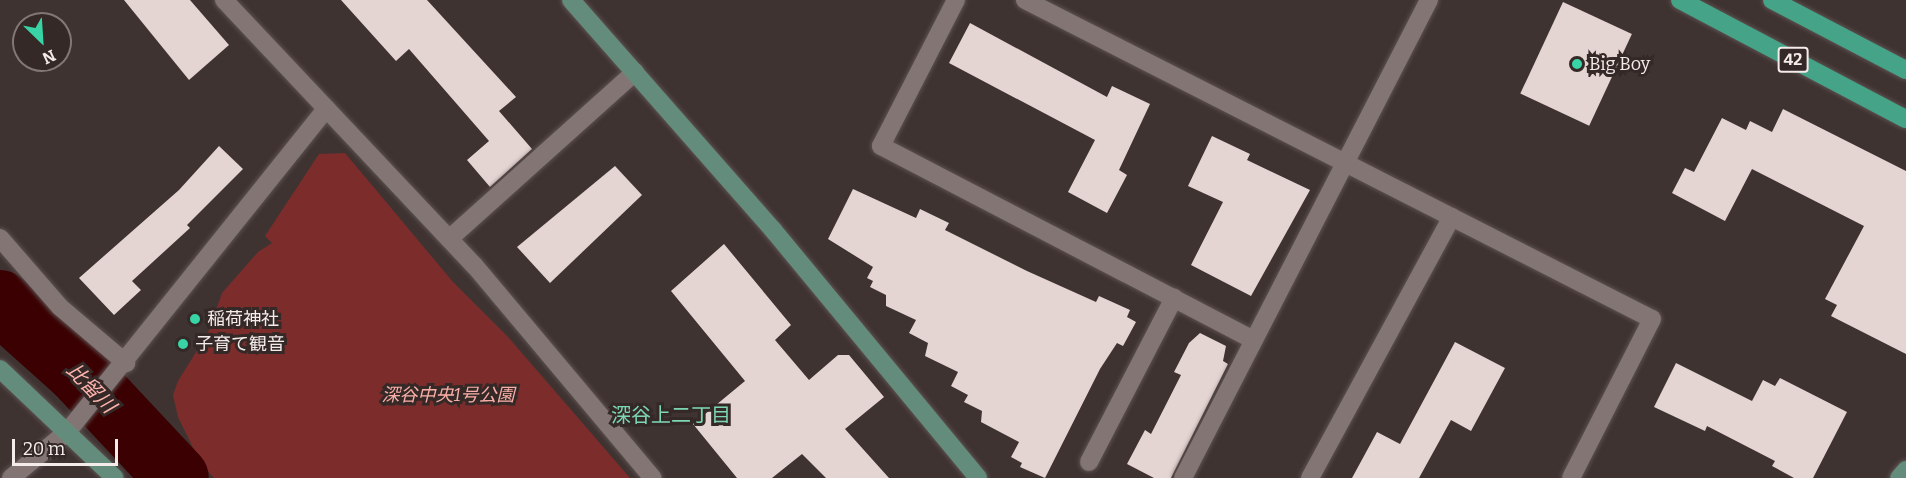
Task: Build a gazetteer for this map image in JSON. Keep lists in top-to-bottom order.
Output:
{
  "streets": {
    "main road": ["42"]
  },
  "districts": ["深谷上二丁目"],
  "water": ["比留川"],
  "parks": ["深谷中央1号公園"],
  "places": ["Big Boy", "稲荷神社", "子育て観音"],
  "scale_bar": "20 m",
  "north": "bottom right"
}
